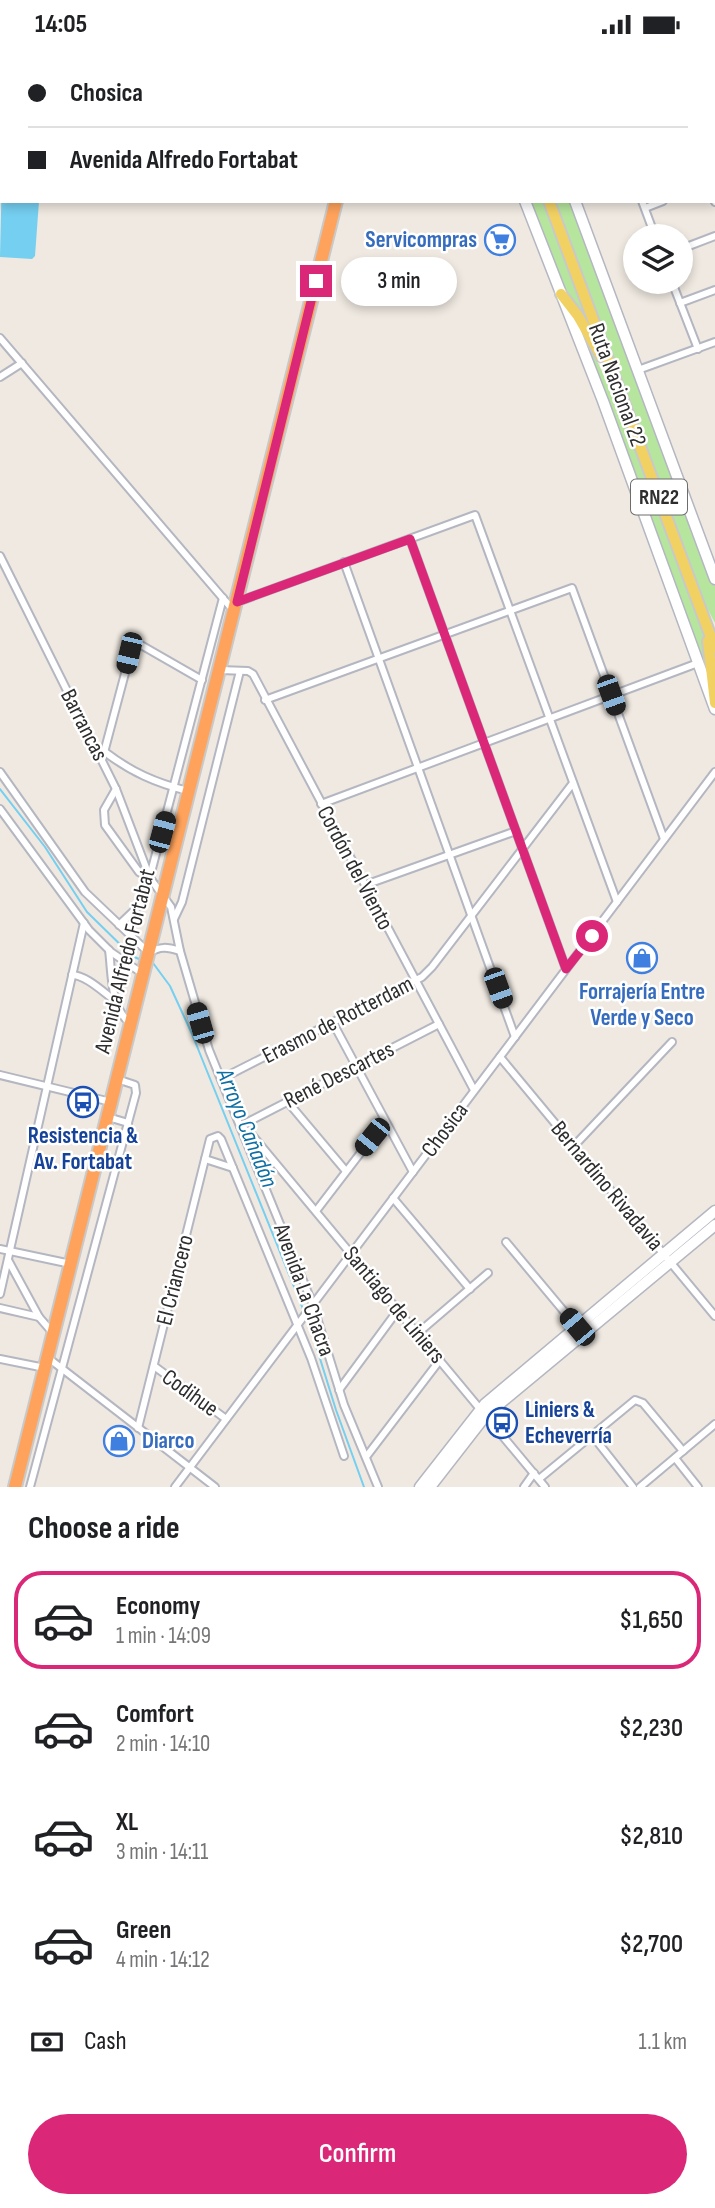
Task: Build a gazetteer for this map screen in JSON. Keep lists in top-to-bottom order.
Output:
{
  "streets": {
    "highway": ["Avenida Alfredo Fortabat"],
    "main road": ["Ruta Nacional 22", "RN22"],
    "street": [
      "Barrancas",
      "Cordón del Viento",
      "Erasmo de Rotterdam",
      "René Descartes",
      "Chosica",
      "Bernardino Rivadavia",
      "El Criancero",
      "Avenida La Chacra",
      "Santiago de Liniers",
      "Codihue"
    ]
  },
  "crossings": [
    ["Barrancas", "Avenida Alfredo Fortabat"],
    ["Barrancas", "Avenida La Chacra"],
    ["Cordón del Viento", "Erasmo de Rotterdam"],
    ["Cordón del Viento", "René Descartes"],
    ["Cordón del Viento", "Chosica"],
    ["Avenida Alfredo Fortabat", "Avenida La Chacra"],
    ["Erasmo de Rotterdam", "Avenida La Chacra"],
    ["René Descartes", "Avenida La Chacra"],
    ["René Descartes", "Santiago de Liniers"],
    ["Chosica", "Bernardino Rivadavia"],
    ["Chosica", "Avenida La Chacra"],
    ["Chosica", "Santiago de Liniers"],
    ["Chosica", "Codihue"],
    ["El Criancero", "Avenida La Chacra"],
    ["El Criancero", "Codihue"],
    ["Avenida La Chacra", "Santiago de Liniers"]
  ],
  "water": ["Arroyo Cañadón"],
  "places": {
    "supermarket": ["Servicompras"],
    "shop": ["Forrajería Entre Verde y Seco", "Diarco"],
    "bus stop": ["Resistencia & Av. Fortabat", "Liniers & Echeverría"]
  },
  "page": {
    "status": "14:05",
    "banner": ["Chosica", "Avenida Alfredo Fortabat"],
    "bubble": "3 min",
    "heading": "Choose a ride",
    "list": [
      {
        "name": "Economy",
        "note": "1 min · 14:09",
        "value": "$1,650"
      },
      {
        "name": "Comfort",
        "note": "2 min · 14:10",
        "value": "$2,230"
      },
      {
        "name": "XL",
        "note": "3 min · 14:11",
        "value": "$2,810"
      },
      {
        "name": "Green",
        "note": "4 min · 14:12",
        "value": "$2,700"
      }
    ],
    "pay": ["Cash", "1.1 km"],
    "buttons": "Confirm"
  }
}
